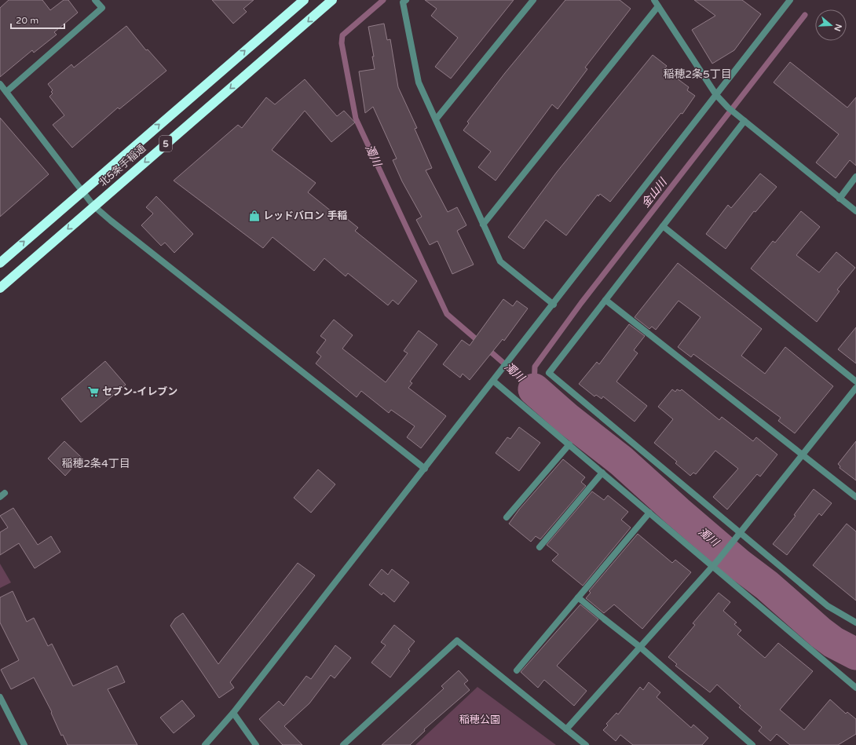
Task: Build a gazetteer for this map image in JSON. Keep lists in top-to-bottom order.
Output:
{
  "streets": {
    "highway": ["5", "北5条手稲通"]
  },
  "districts": ["稲穂2条5丁目", "稲穂2条4丁目"],
  "water": ["濁川", "金山川"],
  "parks": ["稲穂公園"],
  "places": {
    "shop": ["レッドバロン 手稲"],
    "supermarket": ["セブン-イレブン"]
  },
  "scale_bar": "20 m",
  "north": "right"
}
